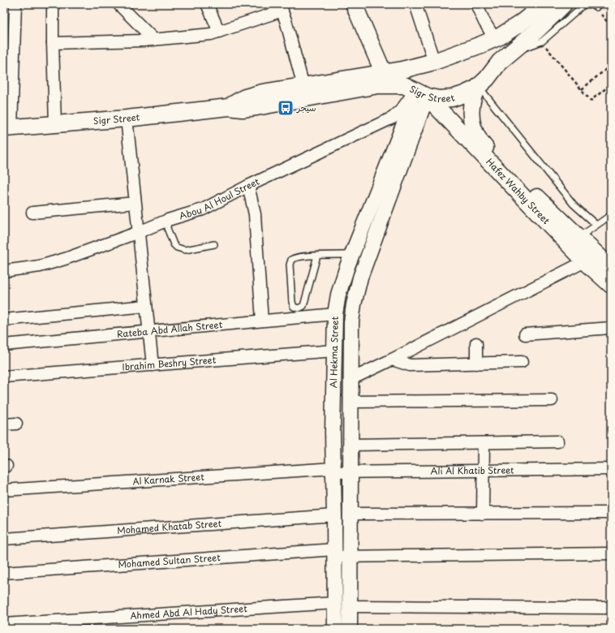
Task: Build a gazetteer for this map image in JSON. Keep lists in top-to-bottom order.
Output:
{
  "streets": {
    "main road": ["Sigr Street", "Hafez Wahby Street"],
    "street": [
      "Abou Al Houl Street",
      "Rateba Abd Allah Street",
      "Al Hekma Street",
      "Ibrahim Beshry Street",
      "Ali Al Khatib Street",
      "Al Karnak Street",
      "Mohamed Khatab Street",
      "Mohamed Sultan Street",
      "Ahmed Abd Al Hady Street"
    ]
  },
  "crossings": [
    ["Sigr Street", "Hafez Wahby Street"],
    ["Sigr Street", "Abou Al Houl Street"],
    ["Sigr Street", "Al Hekma Street"],
    ["Hafez Wahby Street", "Abou Al Houl Street"],
    ["Hafez Wahby Street", "Al Hekma Street"],
    ["Abou Al Houl Street", "Al Hekma Street"],
    ["Rateba Abd Allah Street", "Al Hekma Street"],
    ["Al Hekma Street", "Ibrahim Beshry Street"],
    ["Al Hekma Street", "Ali Al Khatib Street"],
    ["Al Hekma Street", "Al Karnak Street"],
    ["Al Hekma Street", "Mohamed Khatab Street"],
    ["Al Hekma Street", "Mohamed Sultan Street"],
    ["Al Hekma Street", "Ahmed Abd Al Hady Street"],
    ["Ali Al Khatib Street", "Al Karnak Street"]
  ],
  "places": {
    "bus stop": ["سيجر"]
  }
}
